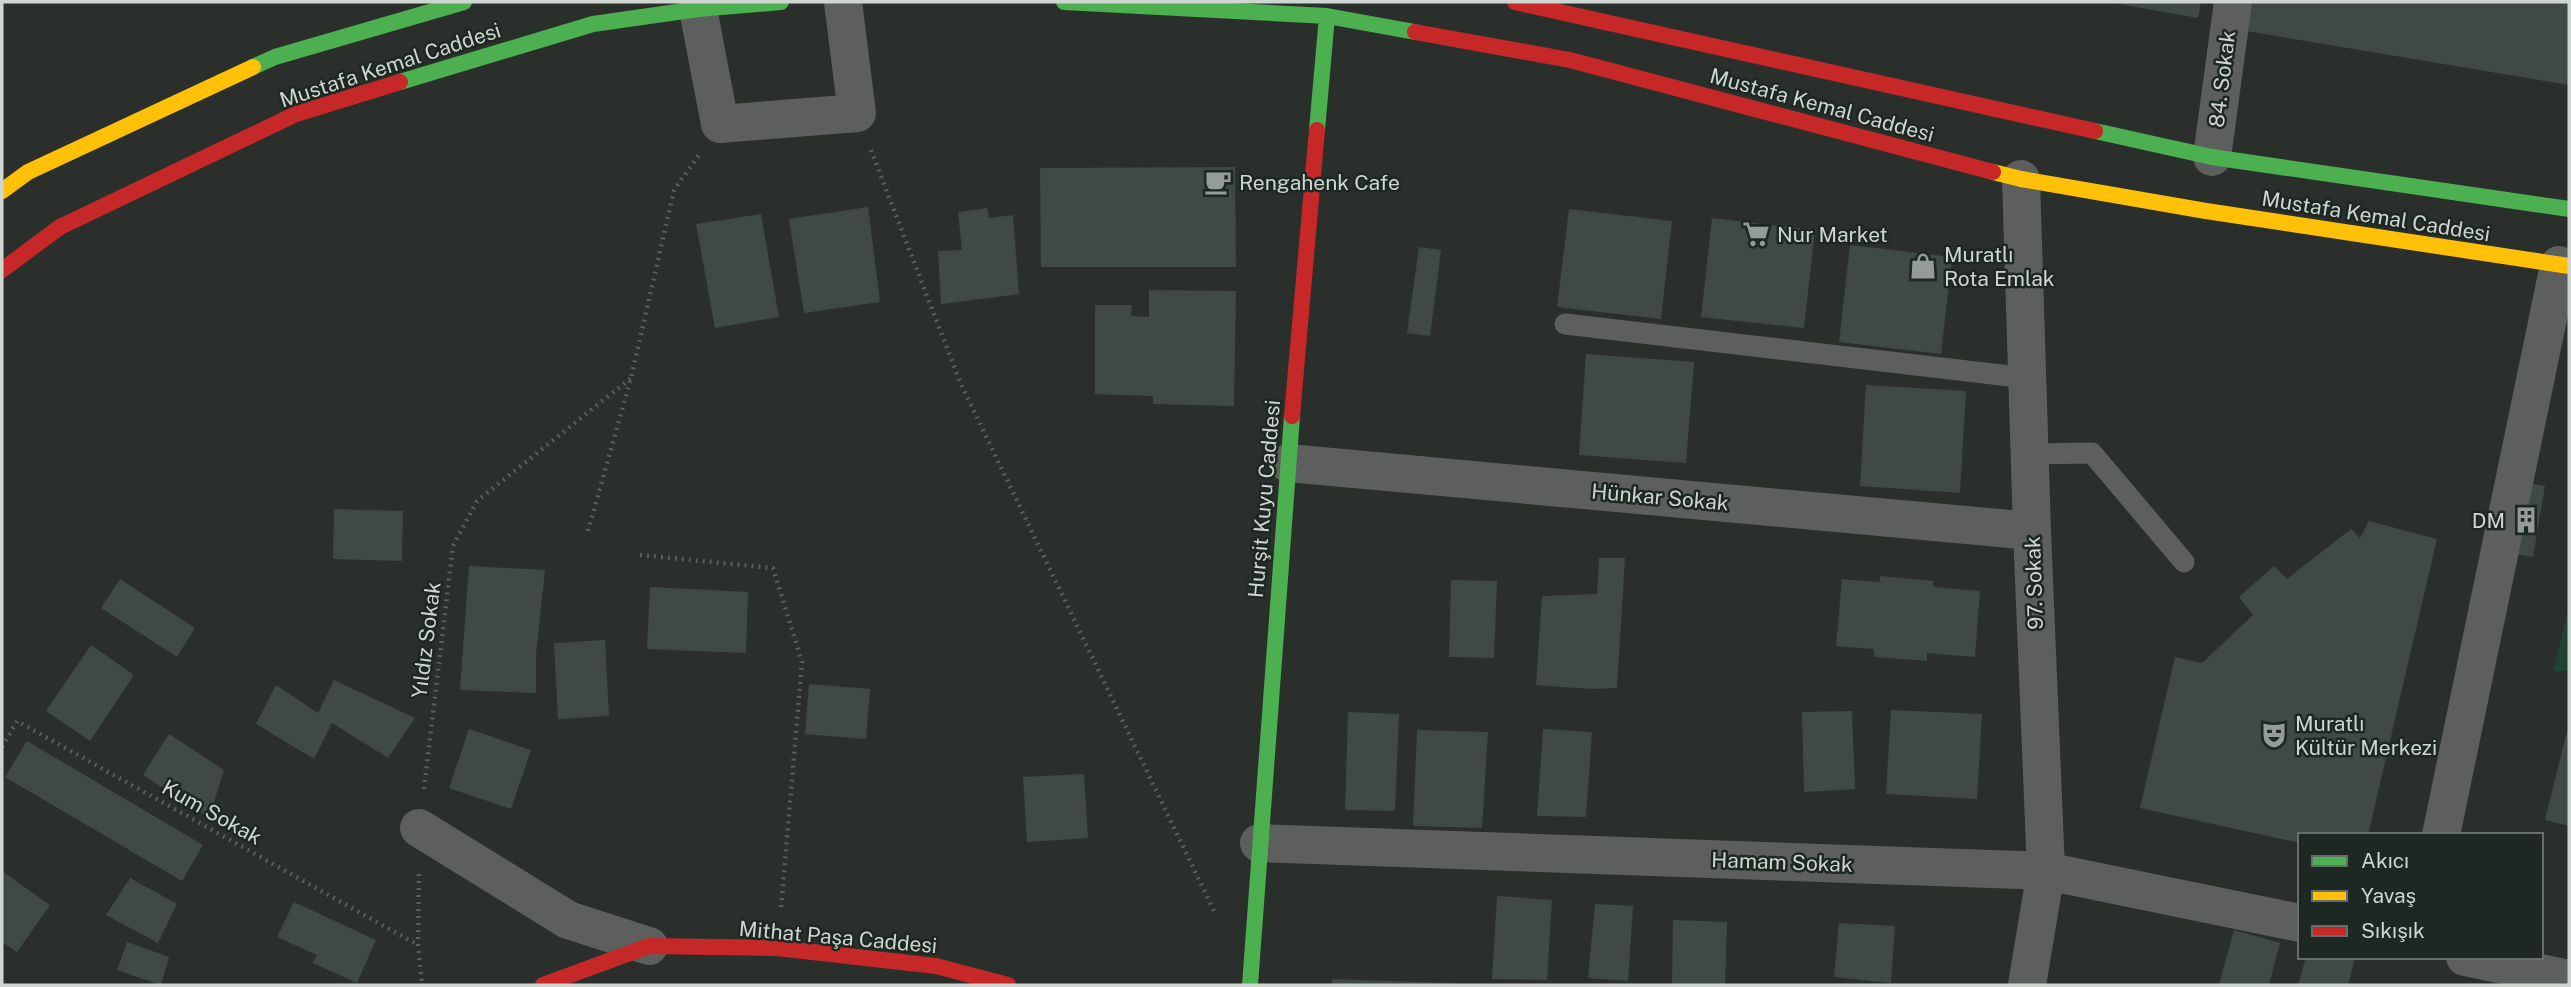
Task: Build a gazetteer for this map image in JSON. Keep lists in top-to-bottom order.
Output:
{
  "streets": {
    "main road": ["Mustafa Kemal Caddesi", "Hurşit Kuyu Caddesi", "Mithat Paşa Caddesi"],
    "street": [
      "84. Sokak",
      "Hünkar Sokak",
      "97. Sokak",
      "Hamam Sokak"
    ],
    "path": ["Yıldız Sokak", "Kum Sokak"]
  },
  "crossings": [
    ["Mustafa Kemal Caddesi", "84. Sokak"],
    ["Mustafa Kemal Caddesi", "Hurşit Kuyu Caddesi"],
    ["Mustafa Kemal Caddesi", "97. Sokak"],
    ["Hünkar Sokak", "Hurşit Kuyu Caddesi"],
    ["Hünkar Sokak", "97. Sokak"],
    ["Hurşit Kuyu Caddesi", "Hamam Sokak"],
    ["97. Sokak", "Hamam Sokak"],
    ["Yıldız Sokak", "Kum Sokak"]
  ],
  "places": {
    "cafe": ["Rengahenk Cafe"],
    "supermarket": ["Nur Market"],
    "shop": ["Muratlı Rota Emlak"],
    "building": ["DM"],
    "theatre": ["Muratlı Kültür Merkezi"]
  },
  "legend": ["Akıcı", "Yavaş", "Sıkışık"]
}
